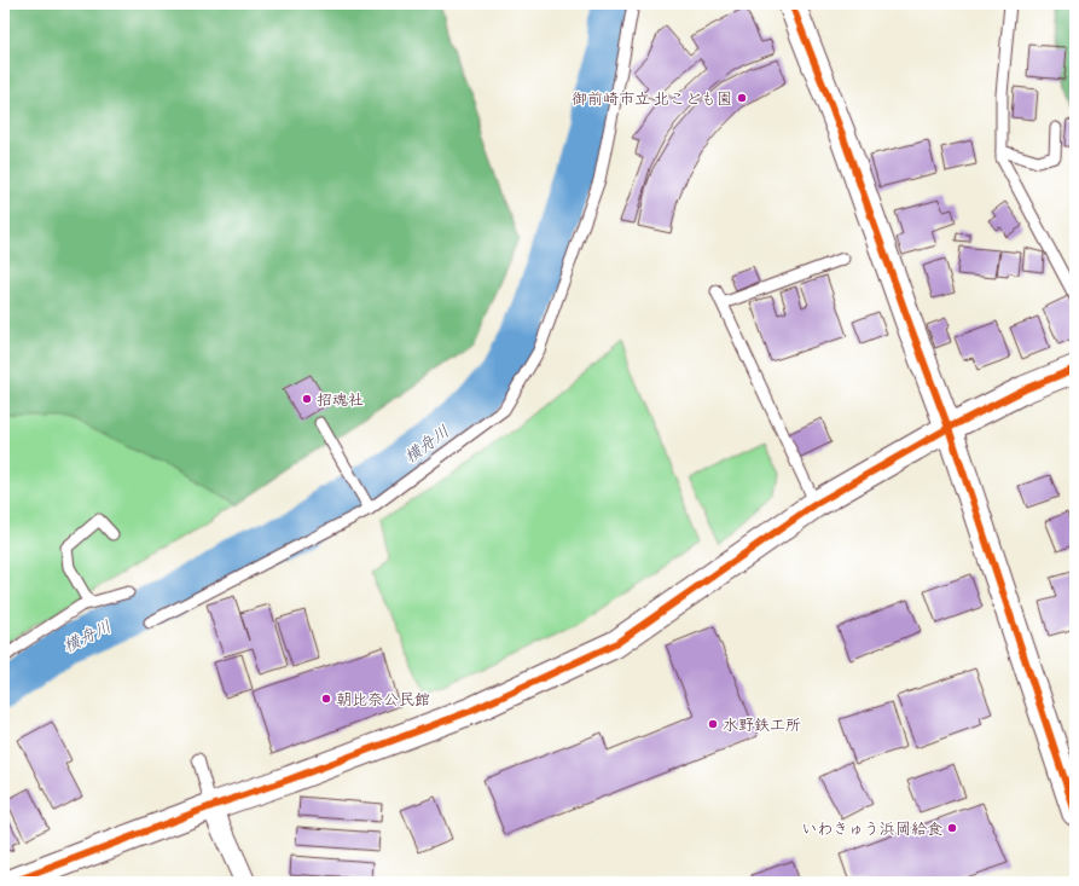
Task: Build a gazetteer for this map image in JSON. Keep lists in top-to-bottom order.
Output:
{
  "water": ["横舟川"],
  "places": [
    "御前崎市立 北こども園",
    "招魂社",
    "朝比奈公民館",
    "水野鉄工所",
    "いわきゅう浜岡給食"
  ]
}
